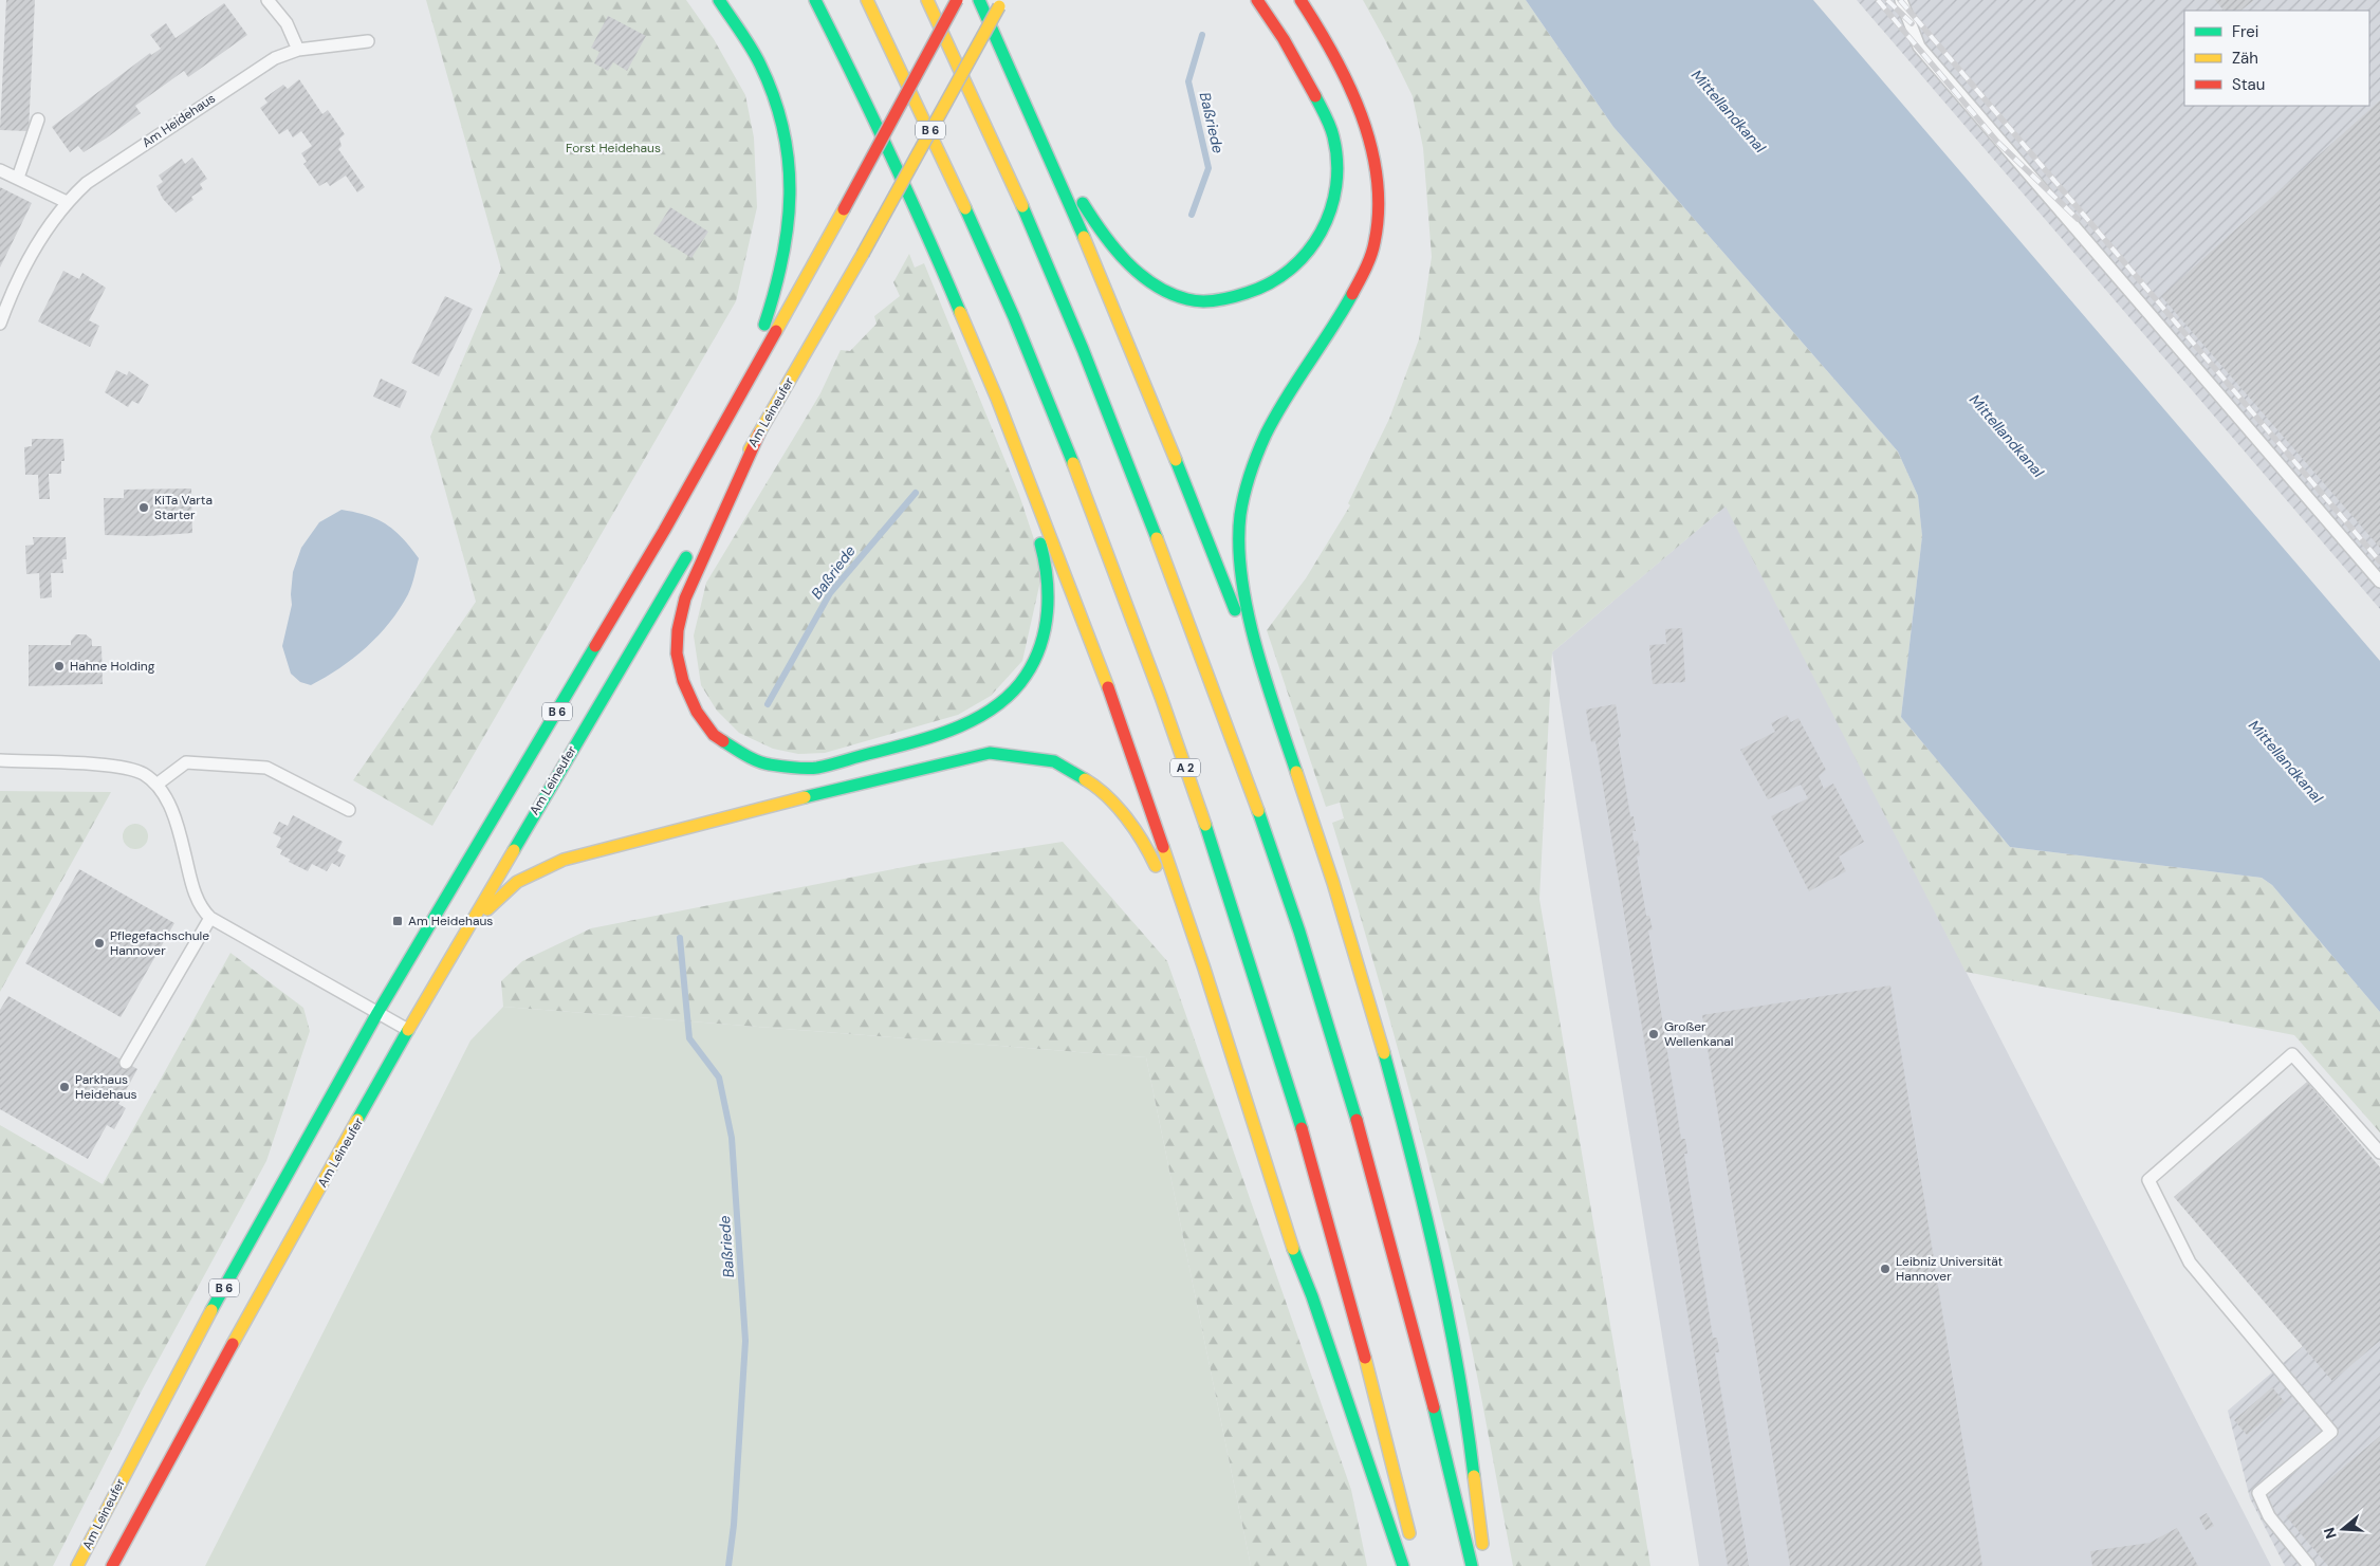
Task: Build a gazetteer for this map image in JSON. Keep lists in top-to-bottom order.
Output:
{
  "streets": {
    "main road": ["B 6", "Am Leineufer", "A 2"],
    "lane": ["Am Heidehaus"]
  },
  "water": ["Mittellandkanal", "Baßriede"],
  "parks": ["Forst Heidehaus"],
  "places": {
    "other": [
      "KiTa Varta Starter",
      "Hahne Holding",
      "Pflegefachschule Hannover",
      "Großer Wellenkanal",
      "Parkhaus Heidehaus",
      "Leibniz Universität Hannover"
    ],
    "transit": ["Am Heidehaus"]
  },
  "legend": ["Frei", "Zäh", "Stau"],
  "north": "left"
}
